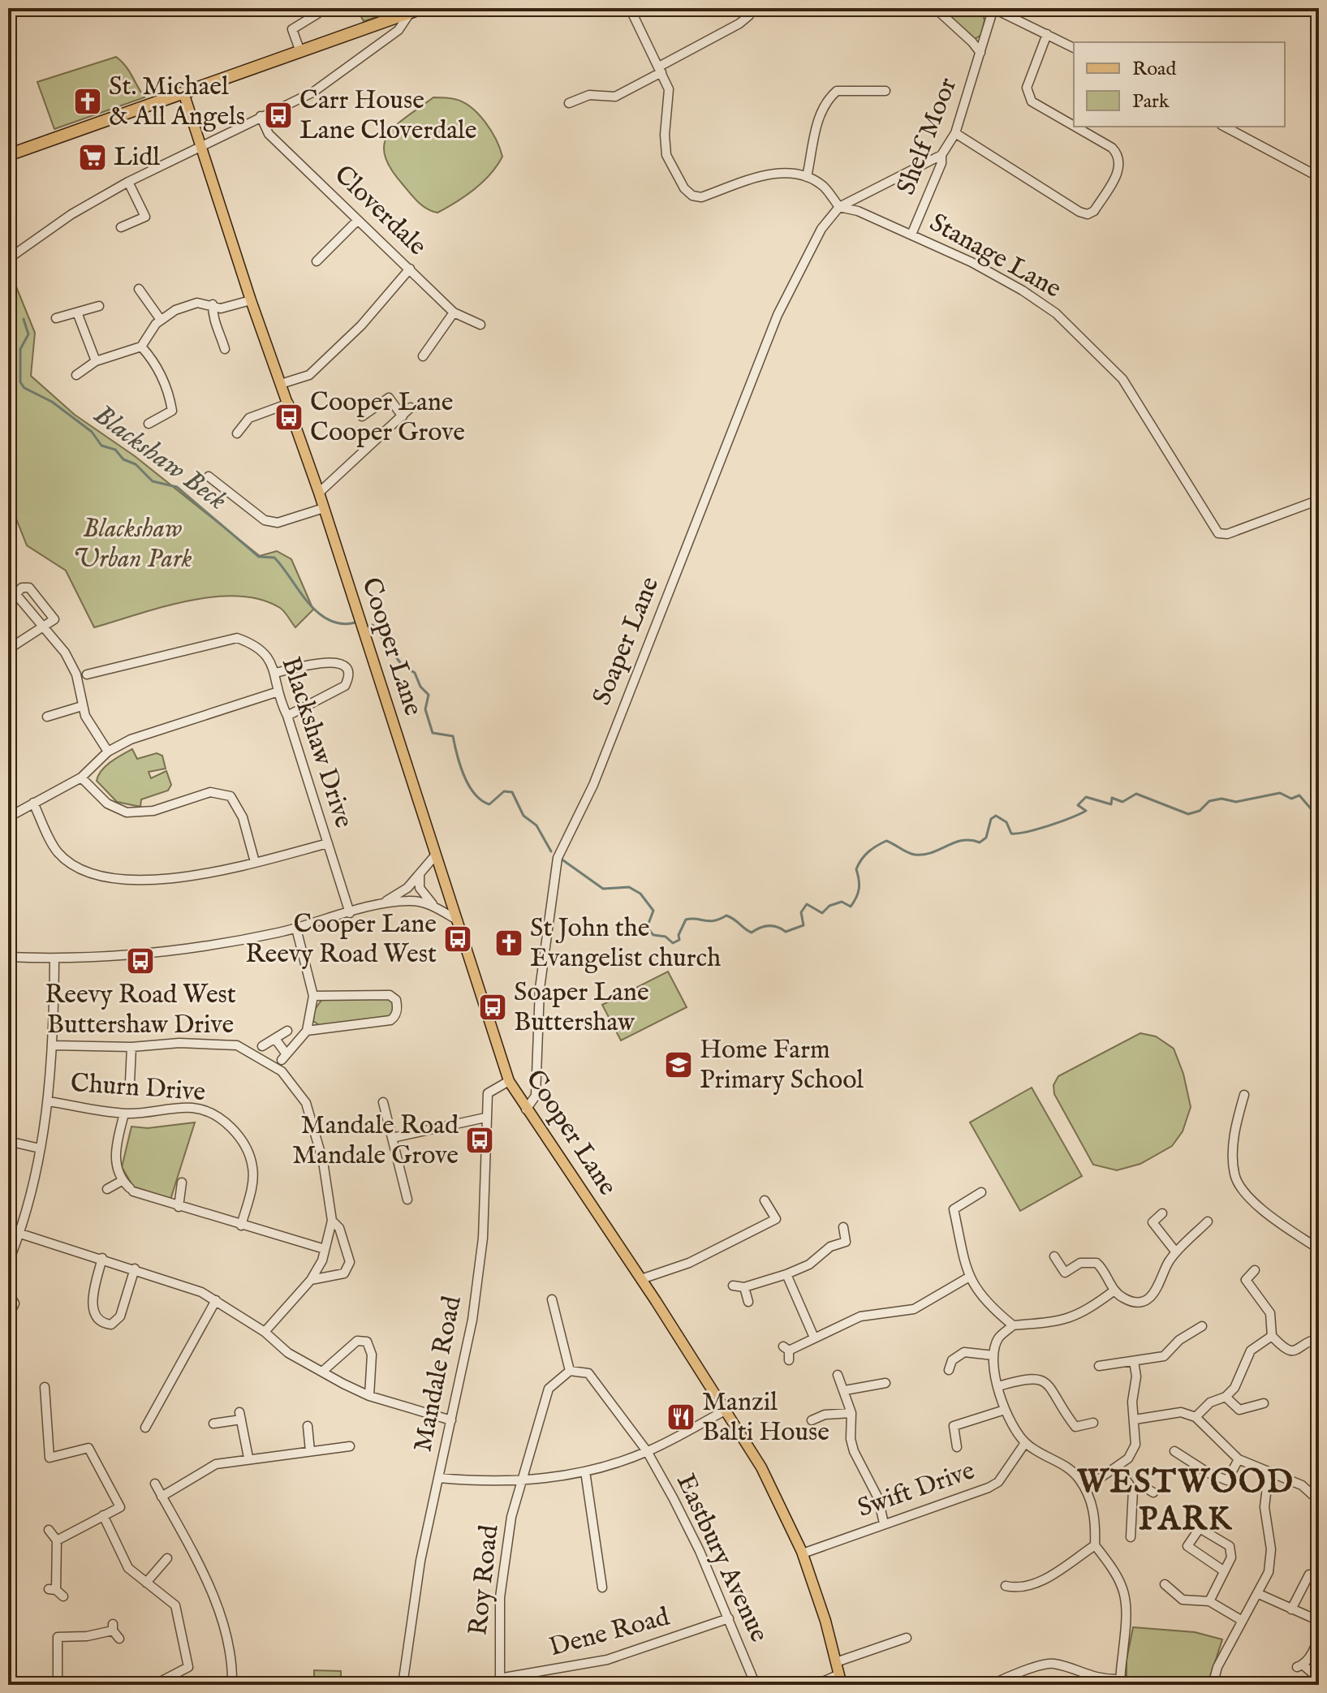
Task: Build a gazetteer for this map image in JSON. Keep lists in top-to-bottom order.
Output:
{
  "streets": {
    "main road": ["Cooper Lane"],
    "street": [
      "Shelf Moor",
      "Cloverdale",
      "Stanage Lane",
      "Soaper Lane",
      "Blackshaw Drive",
      "Churn Drive",
      "Mandale Road",
      "Swift Drive",
      "Eastbury Avenue",
      "Roy Road",
      "Dene Road"
    ]
  },
  "crossings": [
    ["Shelf Moor", "Stanage Lane"],
    ["Stanage Lane", "Soaper Lane"],
    ["Soaper Lane", "Cooper Lane"],
    ["Cooper Lane", "Mandale Road"],
    ["Cooper Lane", "Swift Drive"],
    ["Eastbury Avenue", "Roy Road"],
    ["Eastbury Avenue", "Dene Road"],
    ["Roy Road", "Dene Road"]
  ],
  "districts": ["WESTWOOD PARK"],
  "water": ["Blackshaw Beck"],
  "parks": ["Blackshaw Urban Park"],
  "places": {
    "church": ["St. Michael & All Angels", "St John the Evangelist church"],
    "bus stop": [
      "Carr House Lane Cloverdale",
      "Cooper Lane Cooper Grove",
      "Cooper Lane Reevy Road West",
      "Reevy Road West Buttershaw Drive",
      "Soaper Lane Buttershaw",
      "Mandale Road Mandale Grove"
    ],
    "supermarket": ["Lidl"],
    "school or university": ["Home Farm Primary School"],
    "restaurant": ["Manzil Balti House"]
  },
  "legend": ["Road", "Park"]
}
